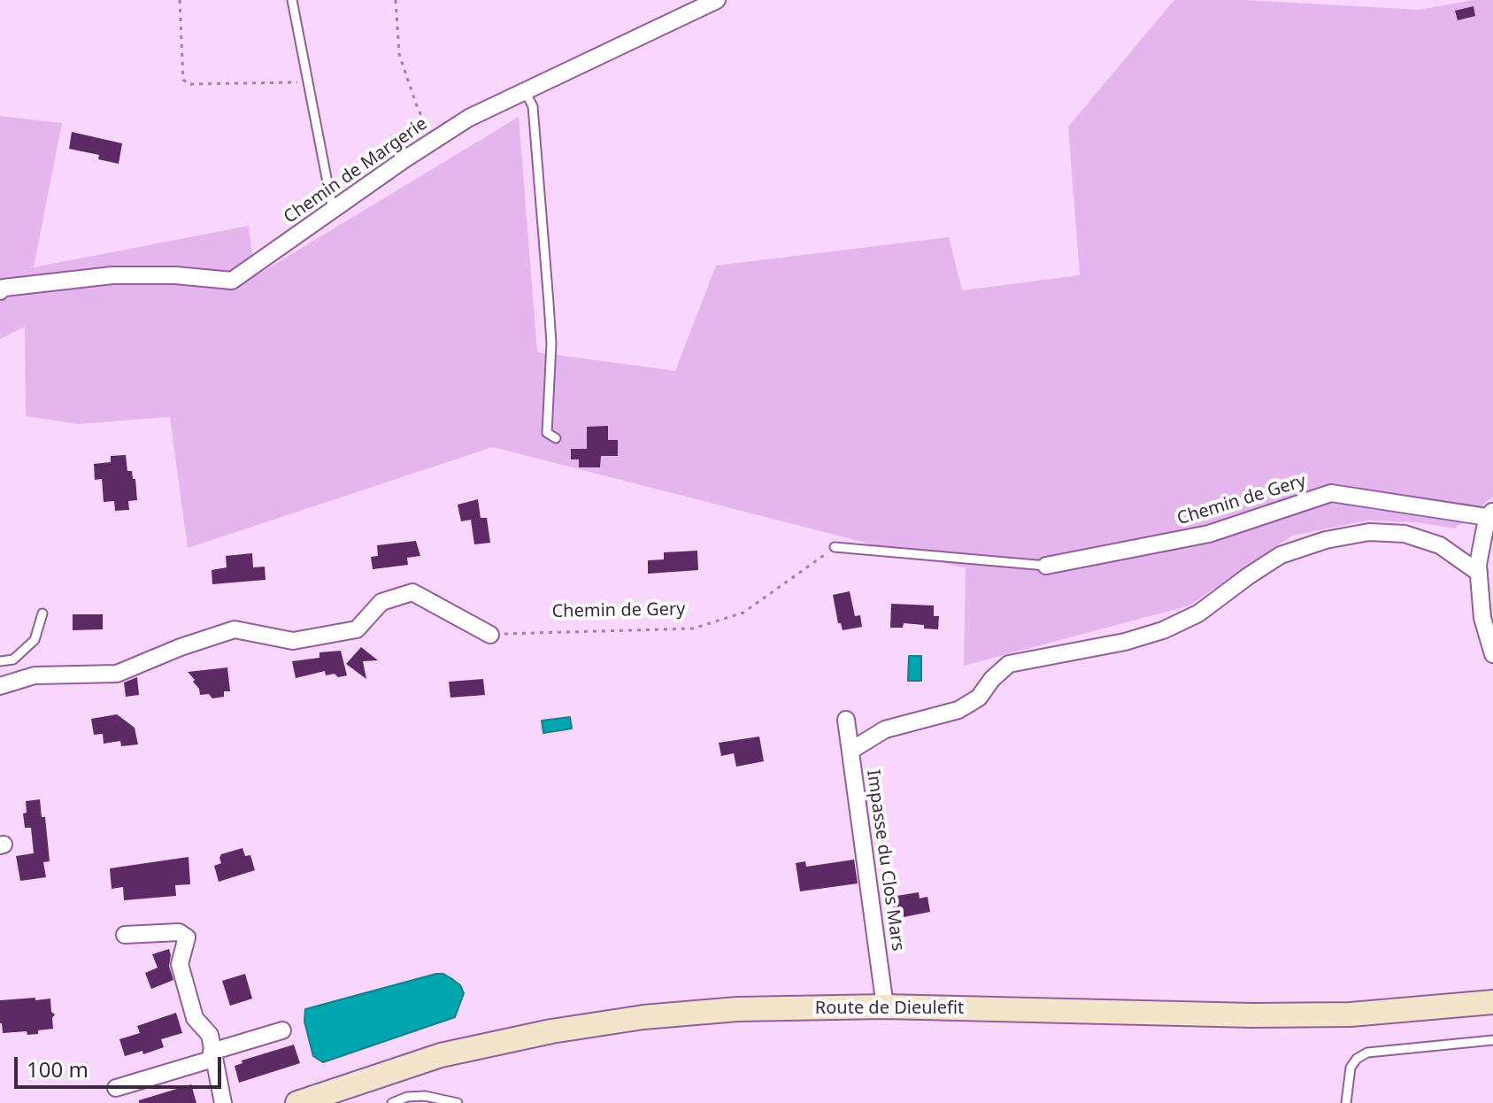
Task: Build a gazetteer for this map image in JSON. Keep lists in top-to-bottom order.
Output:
{
  "streets": {
    "main road": ["Route de Dieulefit"],
    "street": ["Chemin de Margerie", "Chemin de Gery", "Impasse du Clos Mars"]
  },
  "crossings": [
    ["Impasse du Clos Mars", "Route de Dieulefit"]
  ],
  "scale_bar": "100 m"
}
